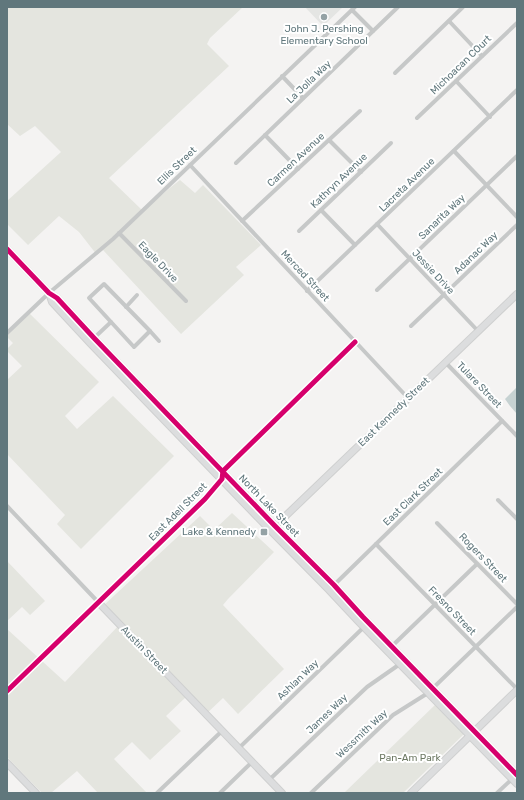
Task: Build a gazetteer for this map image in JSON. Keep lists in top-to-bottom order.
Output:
{
  "streets": {
    "street": [
      "Michoacan COurt",
      "La Jolla Way",
      "Carmen Avenue",
      "Ellis Street",
      "Kathryn Avenue",
      "Lacreta Avenue",
      "Sanarita Way",
      "Adanac Way",
      "Eagle Drive",
      "Jessie Drive",
      "Merced Street",
      "Tulare Street",
      "East Kennedy Street",
      "East Clark Street",
      "North Lake Street",
      "East Adell Street",
      "Rogers Street",
      "Fresno Street",
      "Austin Street",
      "Ashlan Way",
      "James Way",
      "Wessmith Way"
    ]
  },
  "crossings": [
    ["Carmen Avenue", "Merced Street"],
    ["Ellis Street", "Eagle Drive"],
    ["Ellis Street", "Merced Street"],
    ["Ellis Street", "North Lake Street"],
    ["Lacreta Avenue", "Jessie Drive"],
    ["Lacreta Avenue", "Merced Street"],
    ["Sanarita Way", "Jessie Drive"],
    ["Adanac Way", "Jessie Drive"],
    ["Jessie Drive", "East Kennedy Street"],
    ["Merced Street", "East Kennedy Street"],
    ["Tulare Street", "East Kennedy Street"],
    ["Tulare Street", "East Clark Street"],
    ["East Kennedy Street", "North Lake Street"],
    ["East Clark Street", "North Lake Street"],
    ["East Clark Street", "Fresno Street"],
    ["North Lake Street", "East Adell Street"],
    ["North Lake Street", "Ashlan Way"],
    ["North Lake Street", "James Way"],
    ["North Lake Street", "Wessmith Way"],
    ["East Adell Street", "Austin Street"],
    ["Fresno Street", "Wessmith Way"],
    ["Austin Street", "Ashlan Way"],
    ["Austin Street", "James Way"]
  ],
  "parks": ["Pan-Am Park"],
  "places": {
    "other": ["John J. Pershing Elementary School"],
    "transit": ["Lake & Kennedy"]
  }
}
